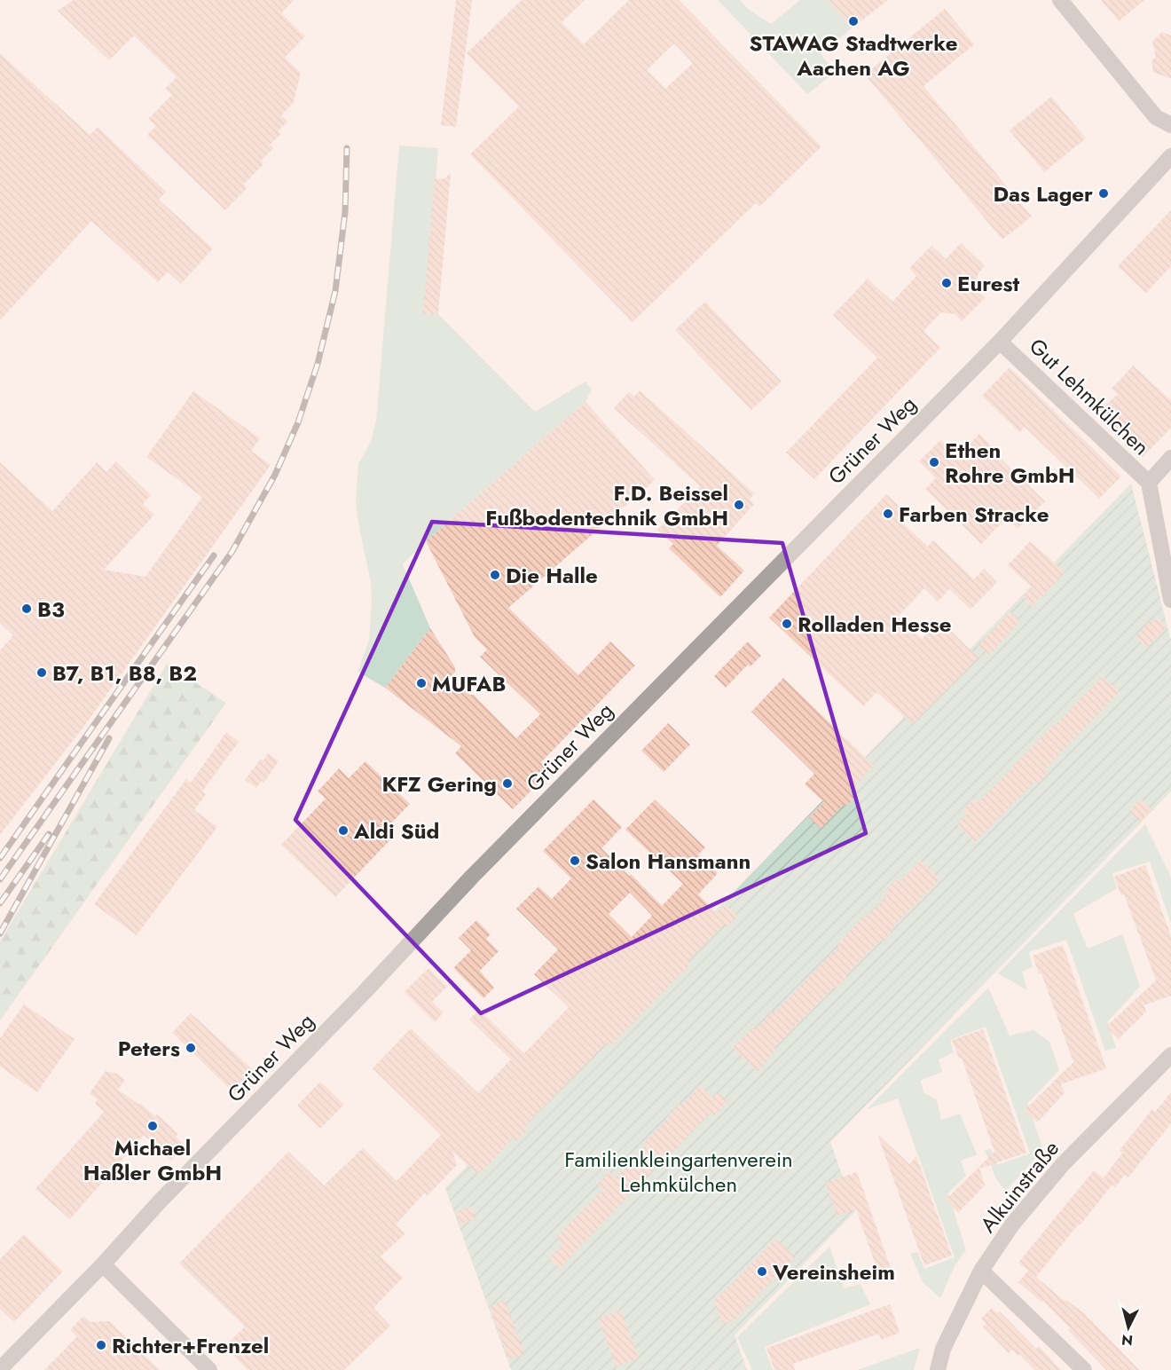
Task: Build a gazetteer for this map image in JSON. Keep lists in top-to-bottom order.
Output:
{
  "streets": {
    "street": ["Gut Lehmkülchen", "Grüner Weg", "Alkuinstraße"]
  },
  "crossings": [
    ["Gut Lehmkülchen", "Grüner Weg"]
  ],
  "parks": ["Familienkleingartenverein Lehmkülchen"],
  "places": [
    "STAWAG Stadtwerke Aachen AG",
    "Das Lager",
    "Eurest",
    "Ethen Rohre GmbH",
    "F.D. Beissel Fußbodentechnik GmbH",
    "Farben Stracke",
    "Die Halle",
    "B3",
    "Rolladen Hesse",
    "B7, B1, B8, B2",
    "MUFAB",
    "KFZ Gering",
    "Aldi Süd",
    "Salon Hansmann",
    "Peters",
    "Michael Haßler GmbH",
    "Vereinsheim",
    "Richter+Frenzel"
  ],
  "north": "bottom"
}
